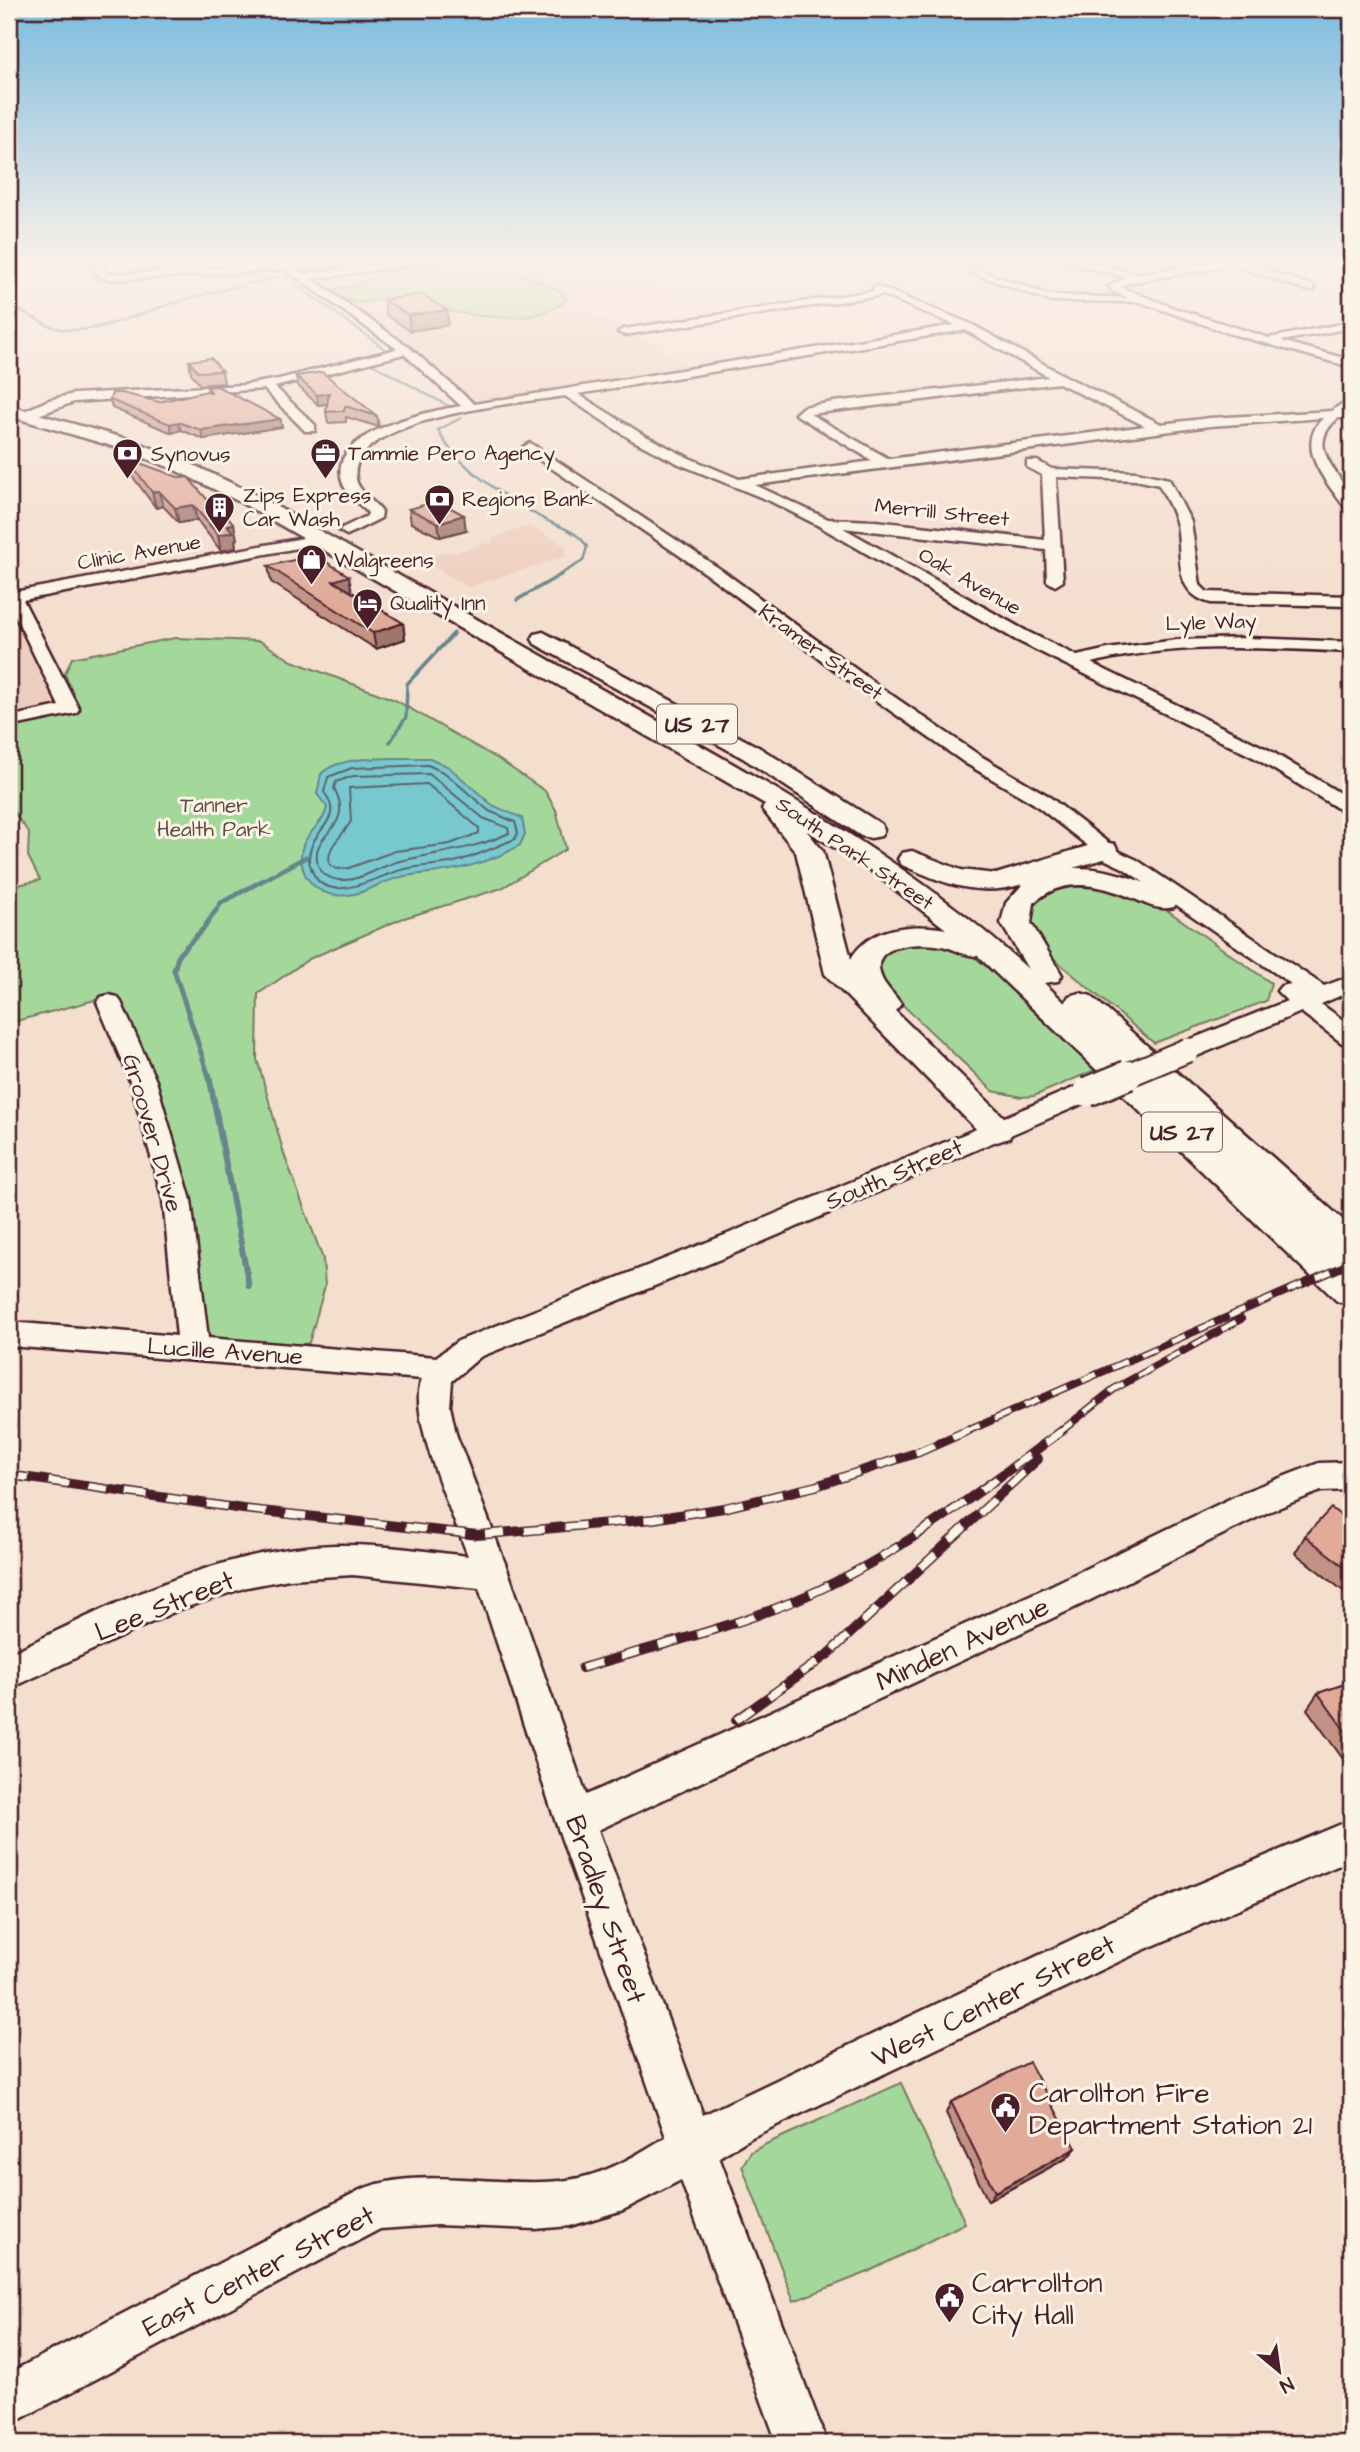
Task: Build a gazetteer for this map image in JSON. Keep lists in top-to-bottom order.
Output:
{
  "streets": {
    "main road": ["US 27", "South Park Street"],
    "street": [
      "Merrill Street",
      "Clinic Avenue",
      "Oak Avenue",
      "Lyle Way",
      "Kramer Street",
      "Groover Drive",
      "South Street",
      "Lucille Avenue",
      "Lee Street",
      "Minden Avenue",
      "Bradley Street",
      "West Center Street",
      "East Center Street"
    ]
  },
  "crossings": [
    ["Merrill Street", "Oak Avenue"],
    ["Clinic Avenue", "South Park Street"],
    ["Oak Avenue", "Lyle Way"],
    ["Kramer Street", "South Street"],
    ["Groover Drive", "Lucille Avenue"],
    ["South Street", "Lucille Avenue"],
    ["South Street", "Bradley Street"],
    ["Lucille Avenue", "Bradley Street"],
    ["Lee Street", "Bradley Street"],
    ["Minden Avenue", "Bradley Street"],
    ["Bradley Street", "West Center Street"],
    ["West Center Street", "East Center Street"]
  ],
  "parks": ["Tanner Health Park"],
  "places": {
    "office": ["Tammie Pero Agency"],
    "bank": ["Synovus", "Regions Bank"],
    "building": ["Zips Express Car Wash"],
    "shop": ["Walgreens"],
    "hotel": ["Quality Inn"],
    "public building": ["Carollton Fire Department Station 21", "Carrollton City Hall"]
  },
  "north": "bottom right"
}
